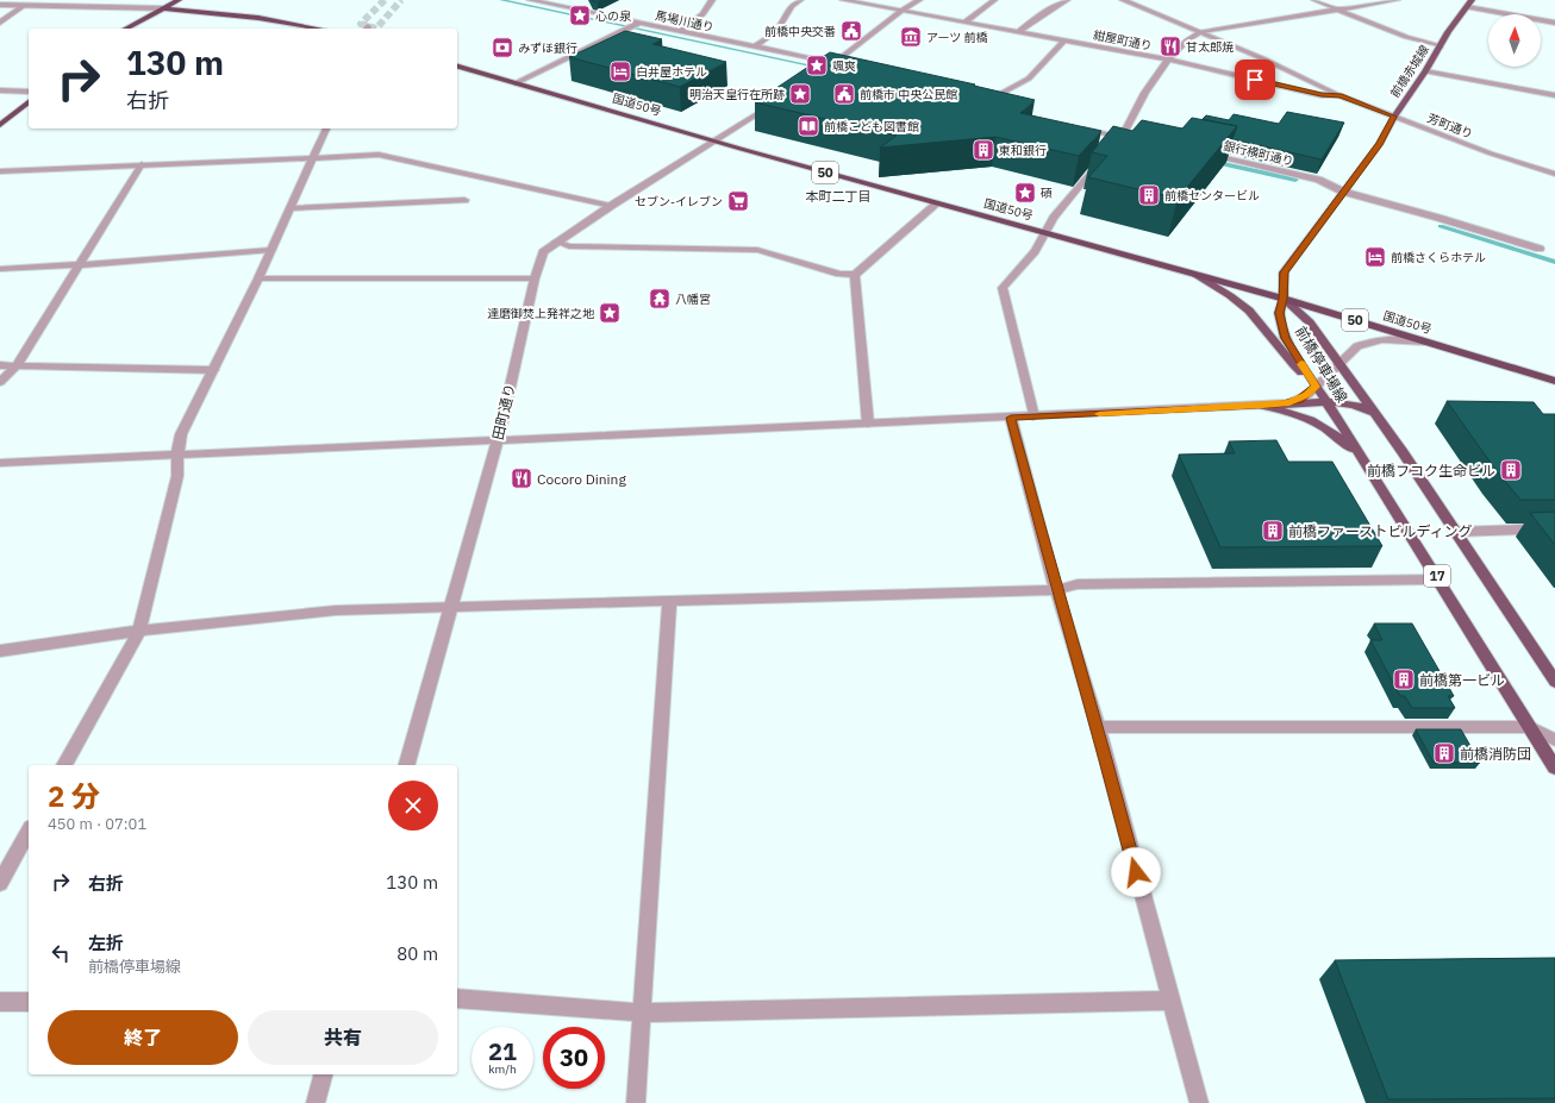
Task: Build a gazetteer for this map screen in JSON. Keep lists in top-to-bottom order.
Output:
{
  "streets": {
    "highway": ["国道50号", "50"],
    "main road": ["前橋赤城線", "前橋停車場線", "17"],
    "street": [
      "馬場川通り",
      "紺屋町通り",
      "芳町通り",
      "銀行横町通り",
      "田町通り"
    ]
  },
  "crossings": [
    ["紺屋町通り", "芳町通り"],
    ["前橋赤城線", "国道50号"],
    ["前橋赤城線", "芳町通り"],
    ["前橋赤城線", "銀行横町通り"],
    ["前橋赤城線", "前橋停車場線"],
    ["国道50号", "前橋停車場線"],
    ["国道50号", "田町通り"]
  ],
  "districts": ["本町二丁目"],
  "places": {
    "place": [
      "心の泉",
      "颯爽",
      "明治天皇行在所跡",
      "碩",
      "達磨御焚上発祥之地"
    ],
    "public building": ["前橋中央交番", "前橋市 中央公民館"],
    "museum": ["アーツ 前橋"],
    "restaurant": ["甘太郎焼", "Cocoro Dining"],
    "bank": ["みずほ銀行"],
    "hotel": ["白井屋ホテル", "前橋さくらホテル"],
    "library": ["前橋こども図書館"],
    "building": [
      "東和銀行",
      "前橋センタービル",
      "前橋フコク生命ビル",
      "前橋ファーストビルディング",
      "前橋第一ビル",
      "前橋消防団"
    ],
    "supermarket": ["セブン-イレブン"],
    "temple": ["八幡宮"]
  },
  "north": "top",
  "page": {
    "turn": ["130 m", "右折"],
    "heading": ["2 分", "450 m · 07:01"],
    "list": [
      {
        "name": "右折",
        "value": "130 m"
      },
      {
        "name": "左折",
        "note": "前橋停車場線",
        "value": "80 m"
      }
    ],
    "buttons": ["終了", "共有"],
    "speed": "21 km/h",
    "limit": "30"
  }
}
